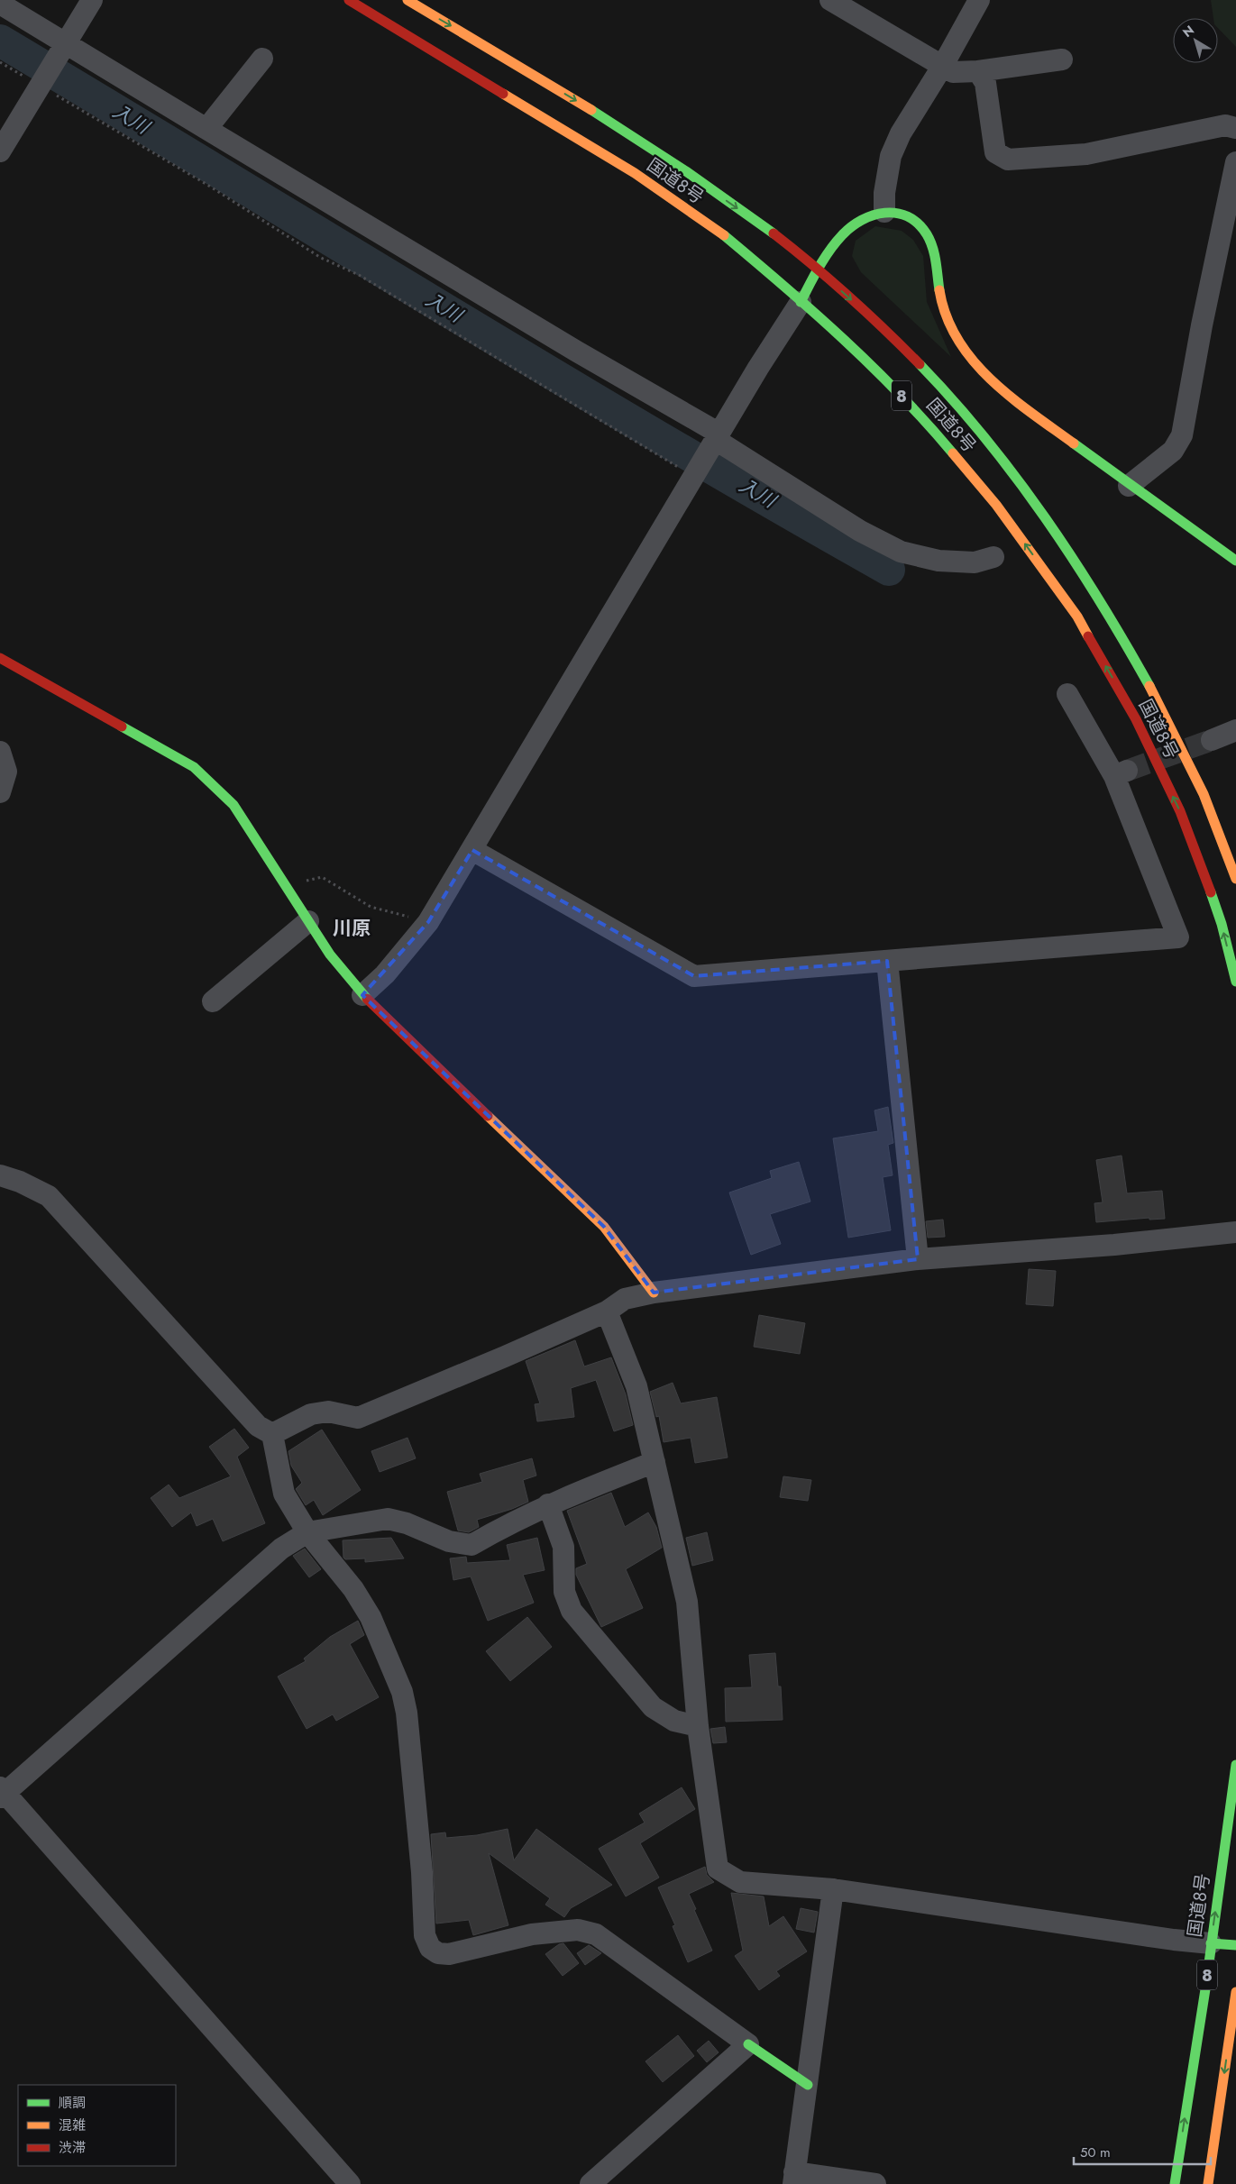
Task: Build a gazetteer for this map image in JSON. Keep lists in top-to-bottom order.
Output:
{
  "streets": {
    "main road": ["国道8号", "8"]
  },
  "districts": ["川原"],
  "water": ["入川"],
  "legend": ["順調", "混雑", "渋滞"],
  "scale_bar": "50 m",
  "north": "top left"
}
